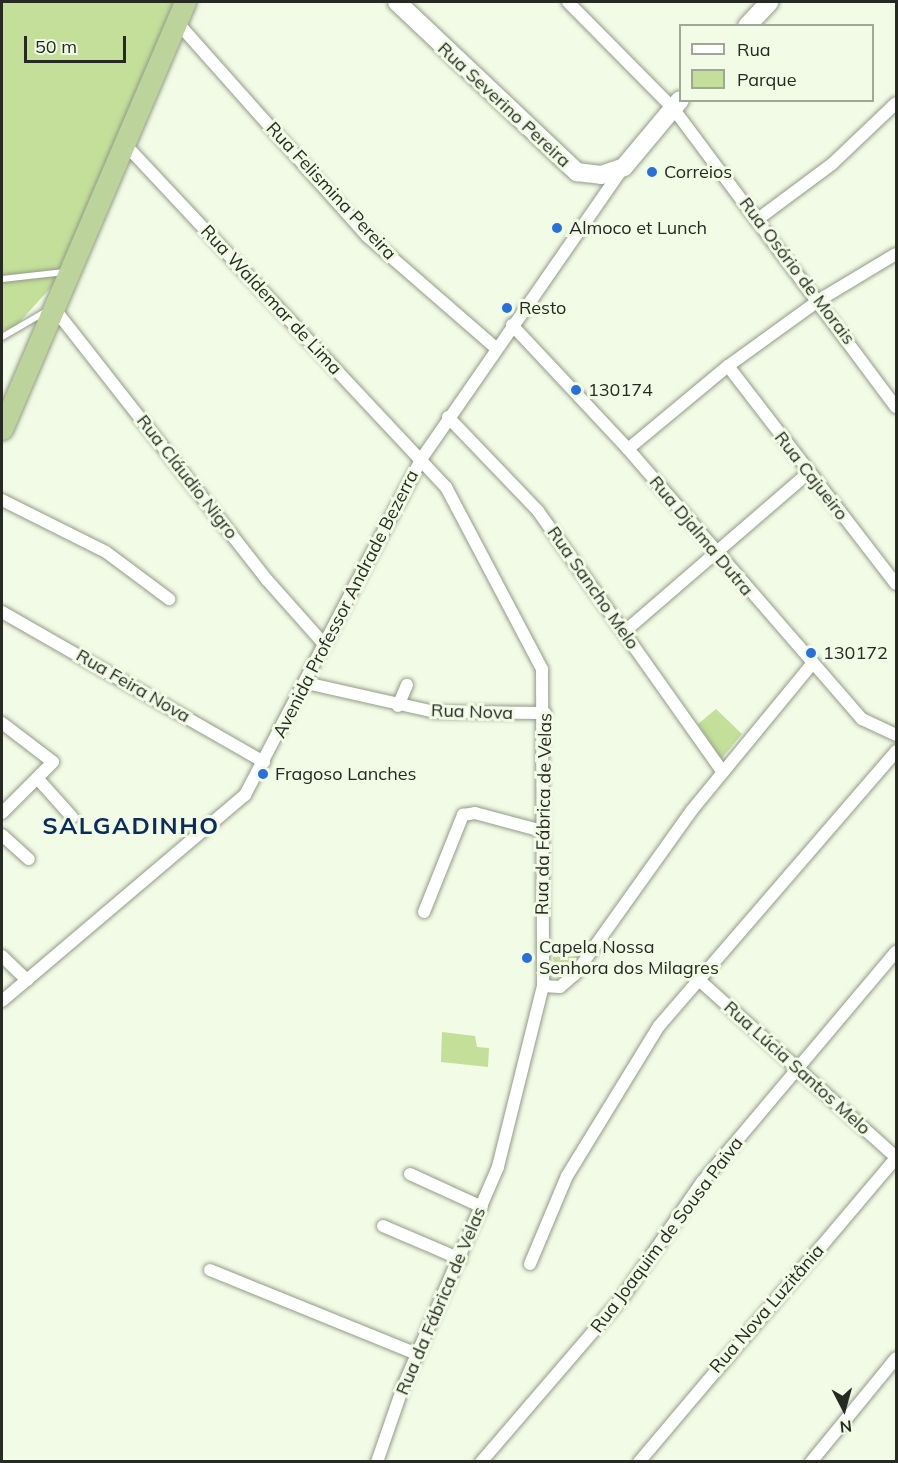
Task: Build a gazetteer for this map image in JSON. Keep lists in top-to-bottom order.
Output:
{
  "streets": {
    "main road": ["Rua Severino Pereira", "Avenida Professor Andrade Bezerra"],
    "street": [
      "Rua Felismina Pereira",
      "Rua Osório de Morais",
      "Rua Waldemar de Lima",
      "Rua Cajueiro",
      "Rua Cláudio Nigro",
      "Rua Djalma Dutra",
      "Rua Sancho Melo",
      "Rua Feira Nova",
      "Rua Nova",
      "Rua da Fábrica de Velas",
      "Rua Lúcia Santos Melo",
      "Rua Joaquim de Sousa Paiva",
      "Rua Nova Luzitânia"
    ]
  },
  "crossings": [
    ["Rua Severino Pereira", "Avenida Professor Andrade Bezerra"],
    ["Rua Felismina Pereira", "Avenida Professor Andrade Bezerra"],
    ["Rua Osório de Morais", "Avenida Professor Andrade Bezerra"],
    ["Rua Waldemar de Lima", "Avenida Professor Andrade Bezerra"],
    ["Rua Waldemar de Lima", "Rua da Fábrica de Velas"],
    ["Rua Cláudio Nigro", "Avenida Professor Andrade Bezerra"],
    ["Rua Djalma Dutra", "Avenida Professor Andrade Bezerra"],
    ["Rua Sancho Melo", "Avenida Professor Andrade Bezerra"],
    ["Avenida Professor Andrade Bezerra", "Rua Feira Nova"],
    ["Avenida Professor Andrade Bezerra", "Rua Nova"],
    ["Avenida Professor Andrade Bezerra", "Rua da Fábrica de Velas"],
    ["Rua Nova", "Rua da Fábrica de Velas"],
    ["Rua Lúcia Santos Melo", "Rua Joaquim de Sousa Paiva"],
    ["Rua Lúcia Santos Melo", "Rua Nova Luzitânia"]
  ],
  "districts": ["SALGADINHO"],
  "places": [
    "Correios",
    "Almoco et Lunch",
    "Resto",
    "130174",
    "130172",
    "Fragoso Lanches",
    "Capela Nossa Senhora dos Milagres"
  ],
  "legend": ["Rua", "Parque"],
  "scale_bar": "50 m",
  "north": "bottom"
}
